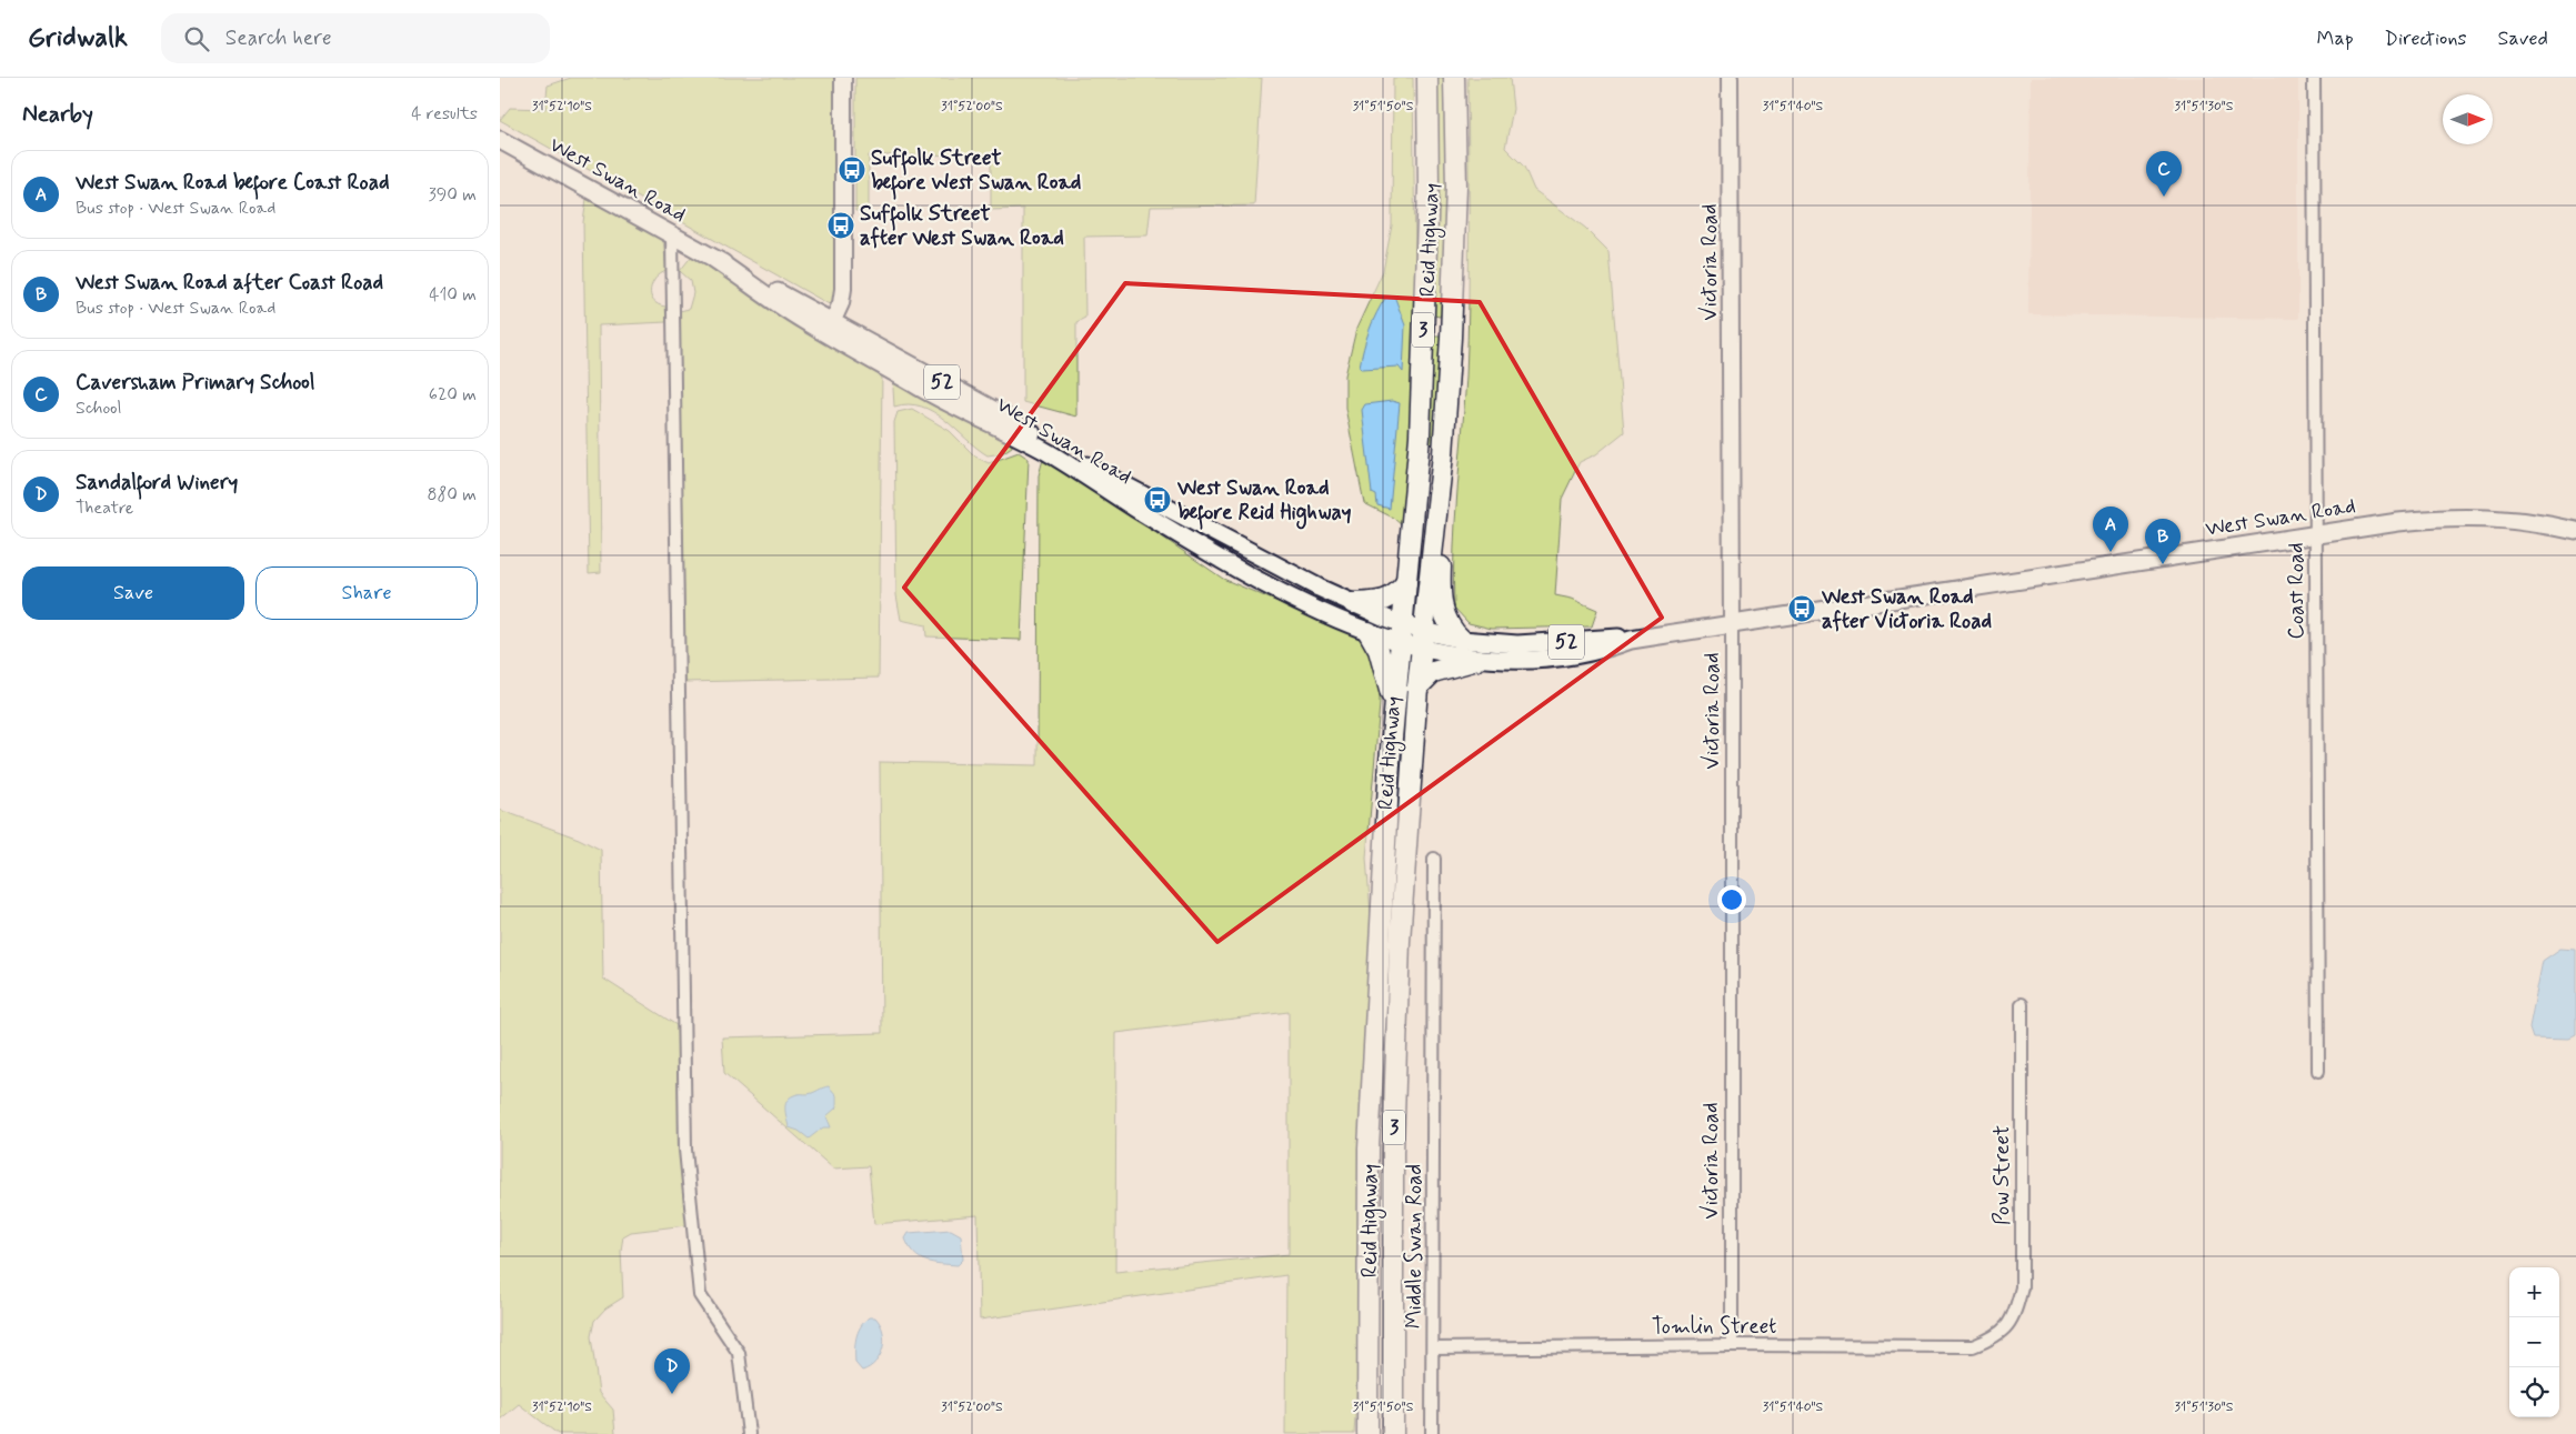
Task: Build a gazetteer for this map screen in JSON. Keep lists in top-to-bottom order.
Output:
{
  "streets": {
    "highway": ["Reid Highway", "3"],
    "main road": ["West Swan Road", "52"],
    "street": [
      "Victoria Road",
      "Coast Road",
      "Pow Street",
      "Middle Swan Road",
      "Tomlin Street"
    ]
  },
  "crossings": [
    ["West Swan Road", "Reid Highway"],
    ["West Swan Road", "Victoria Road"],
    ["West Swan Road", "Coast Road"],
    ["Victoria Road", "Tomlin Street"],
    ["Pow Street", "Tomlin Street"],
    ["Middle Swan Road", "Tomlin Street"]
  ],
  "places": {
    "bus stop": [
      "Suffolk Street before West Swan Road",
      "Suffolk Street after West Swan Road",
      "West Swan Road before Reid Highway",
      "West Swan Road after Victoria Road"
    ]
  },
  "north": "right",
  "page": {
    "header": "Gridwalk",
    "search": "Search here",
    "nav": ["Map", "Directions", "Saved"],
    "heading": ["Nearby", "4 results"],
    "list": [
      {
        "mark": "A",
        "name": "West Swan Road before Coast Road",
        "note": "Bus stop · West Swan Road",
        "value": "390 m"
      },
      {
        "mark": "B",
        "name": "West Swan Road after Coast Road",
        "note": "Bus stop · West Swan Road",
        "value": "410 m"
      },
      {
        "mark": "C",
        "name": "Caversham Primary School",
        "note": "School",
        "value": "620 m"
      },
      {
        "mark": "D",
        "name": "Sandalford Winery",
        "note": "Theatre",
        "value": "880 m"
      }
    ],
    "pins": [
      "C",
      "A",
      "B",
      "D"
    ],
    "buttons": ["Save", "Share"],
    "map_buttons": ["+", "−"]
  },
  "coordinates": [
    "31°52'10\"S",
    "31°52'00\"S",
    "31°51'50\"S",
    "31°51'40\"S",
    "31°51'30\"S"
  ]
}
